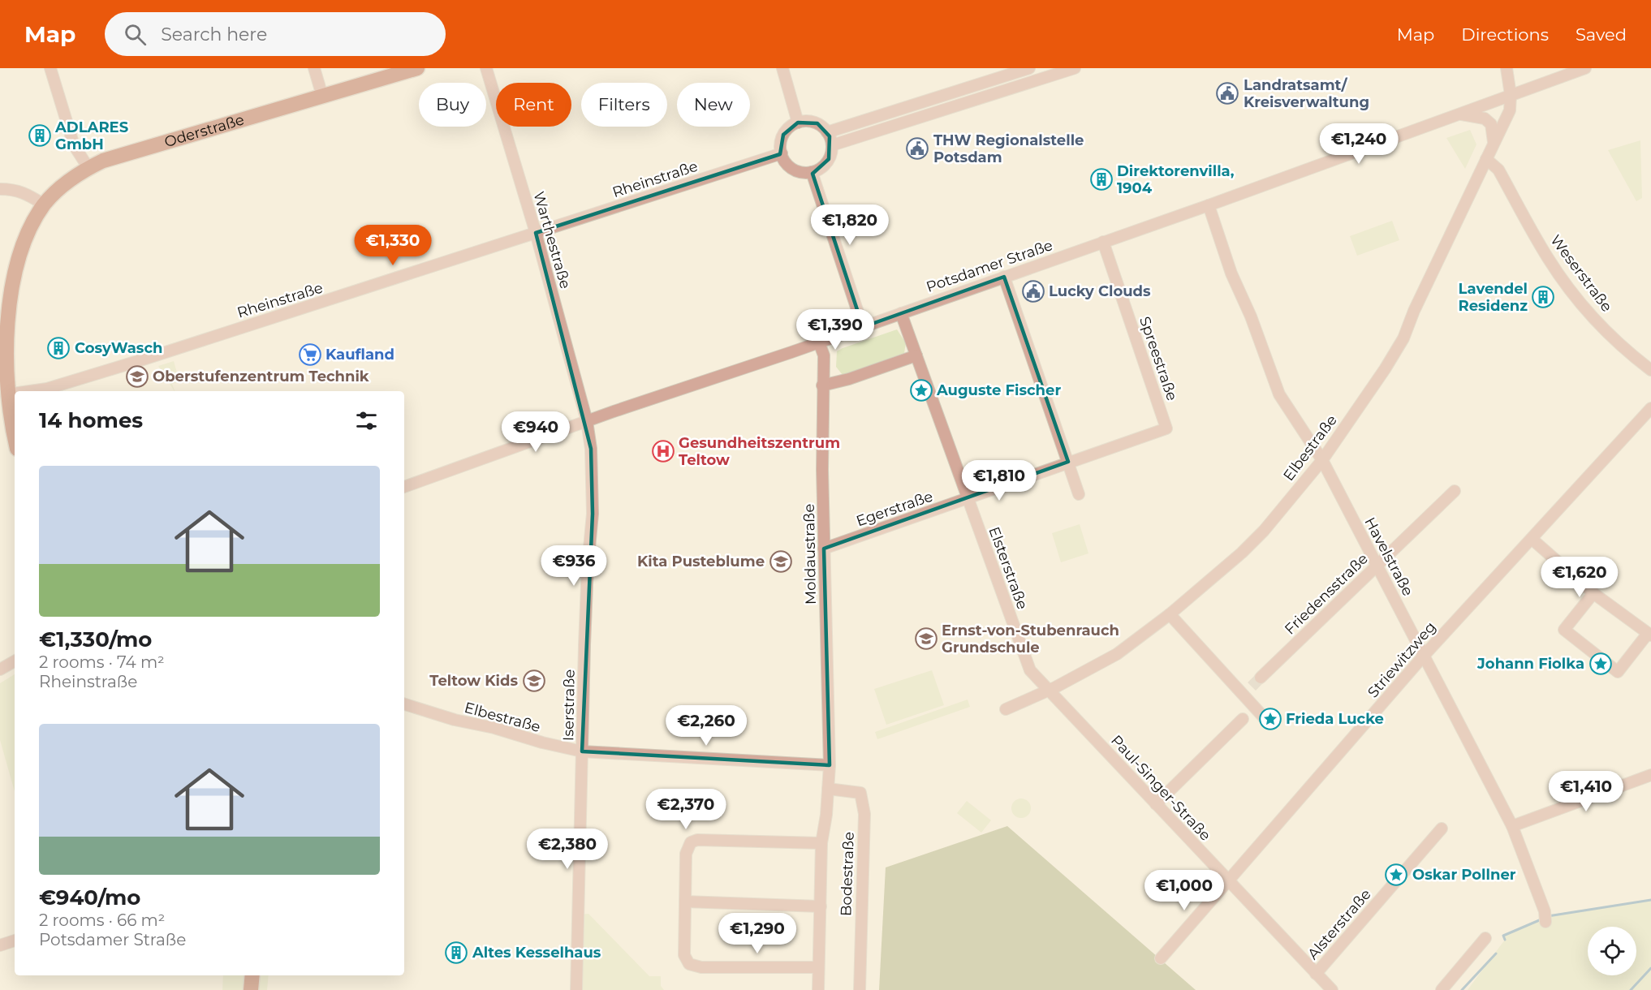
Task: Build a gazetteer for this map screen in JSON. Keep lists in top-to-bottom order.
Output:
{
  "streets": {
    "main road": ["Oderstraße"],
    "street": [
      "Rheinstraße",
      "Warthestraße",
      "Potsdamer Straße",
      "Weserstraße",
      "Spreestraße",
      "Elbestraße",
      "Egerstraße",
      "Moldaustraße",
      "Havelstraße",
      "Elsterstraße",
      "Friedensstraße",
      "Striewitzweg",
      "Iserstraße",
      "Paul-Singer-Straße",
      "Bodestraße",
      "Alsterstraße"
    ]
  },
  "crossings": [
    ["Oderstraße", "Rheinstraße"],
    ["Rheinstraße", "Warthestraße"],
    ["Warthestraße", "Potsdamer Straße"],
    ["Warthestraße", "Iserstraße"],
    ["Potsdamer Straße", "Spreestraße"],
    ["Potsdamer Straße", "Elbestraße"],
    ["Potsdamer Straße", "Moldaustraße"],
    ["Potsdamer Straße", "Havelstraße"],
    ["Potsdamer Straße", "Elsterstraße"],
    ["Potsdamer Straße", "Iserstraße"],
    ["Weserstraße", "Elbestraße"],
    ["Spreestraße", "Egerstraße"],
    ["Elbestraße", "Moldaustraße"],
    ["Elbestraße", "Havelstraße"],
    ["Elbestraße", "Elsterstraße"],
    ["Elbestraße", "Iserstraße"],
    ["Elbestraße", "Paul-Singer-Straße"],
    ["Elbestraße", "Bodestraße"],
    ["Egerstraße", "Moldaustraße"],
    ["Egerstraße", "Elsterstraße"],
    ["Moldaustraße", "Bodestraße"],
    ["Havelstraße", "Friedensstraße"],
    ["Havelstraße", "Striewitzweg"],
    ["Elsterstraße", "Paul-Singer-Straße"],
    ["Striewitzweg", "Paul-Singer-Straße"],
    ["Paul-Singer-Straße", "Alsterstraße"]
  ],
  "places": {
    "public building": ["Landratsamt/ Kreisverwaltung", "THW Regionalstelle Potsdam", "Lucky Clouds"],
    "building": [
      "ADLARES GmbH",
      "Direktorenvilla, 1904",
      "Lavendel Residenz",
      "CosyWasch",
      "Altes Kesselhaus"
    ],
    "supermarket": ["Kaufland"],
    "school or university": [
      "Oberstufenzentrum Technik",
      "Kita Pusteblume",
      "Ernst-von-Stubenrauch Grundschule",
      "Teltow Kids"
    ],
    "place": [
      "Auguste Fischer",
      "Johann Fiolka",
      "Frieda Lucke",
      "Oskar Pollner"
    ],
    "hospital": ["Gesundheitszentrum Teltow"]
  },
  "page": {
    "header": "Map",
    "search": "Search here",
    "nav": ["Map", "Directions", "Saved"],
    "chip": [
      "Buy",
      "Rent",
      "Filters",
      "New"
    ],
    "price": [
      "€1,240",
      "€1,820",
      "€1,330",
      "€1,390",
      "€940",
      "€1,810",
      "€936",
      "€1,620",
      "€2,260",
      "€1,410",
      "€2,370",
      "€2,380",
      "€1,000",
      "€1,290"
    ],
    "heading": "14 homes",
    "list": [
      {
        "name": "€1,330/mo",
        "note": "2 rooms · 74 m² · Rheinstraße"
      },
      {
        "name": "€940/mo",
        "note": "2 rooms · 66 m² · Potsdamer Straße"
      }
    ]
  }
}
